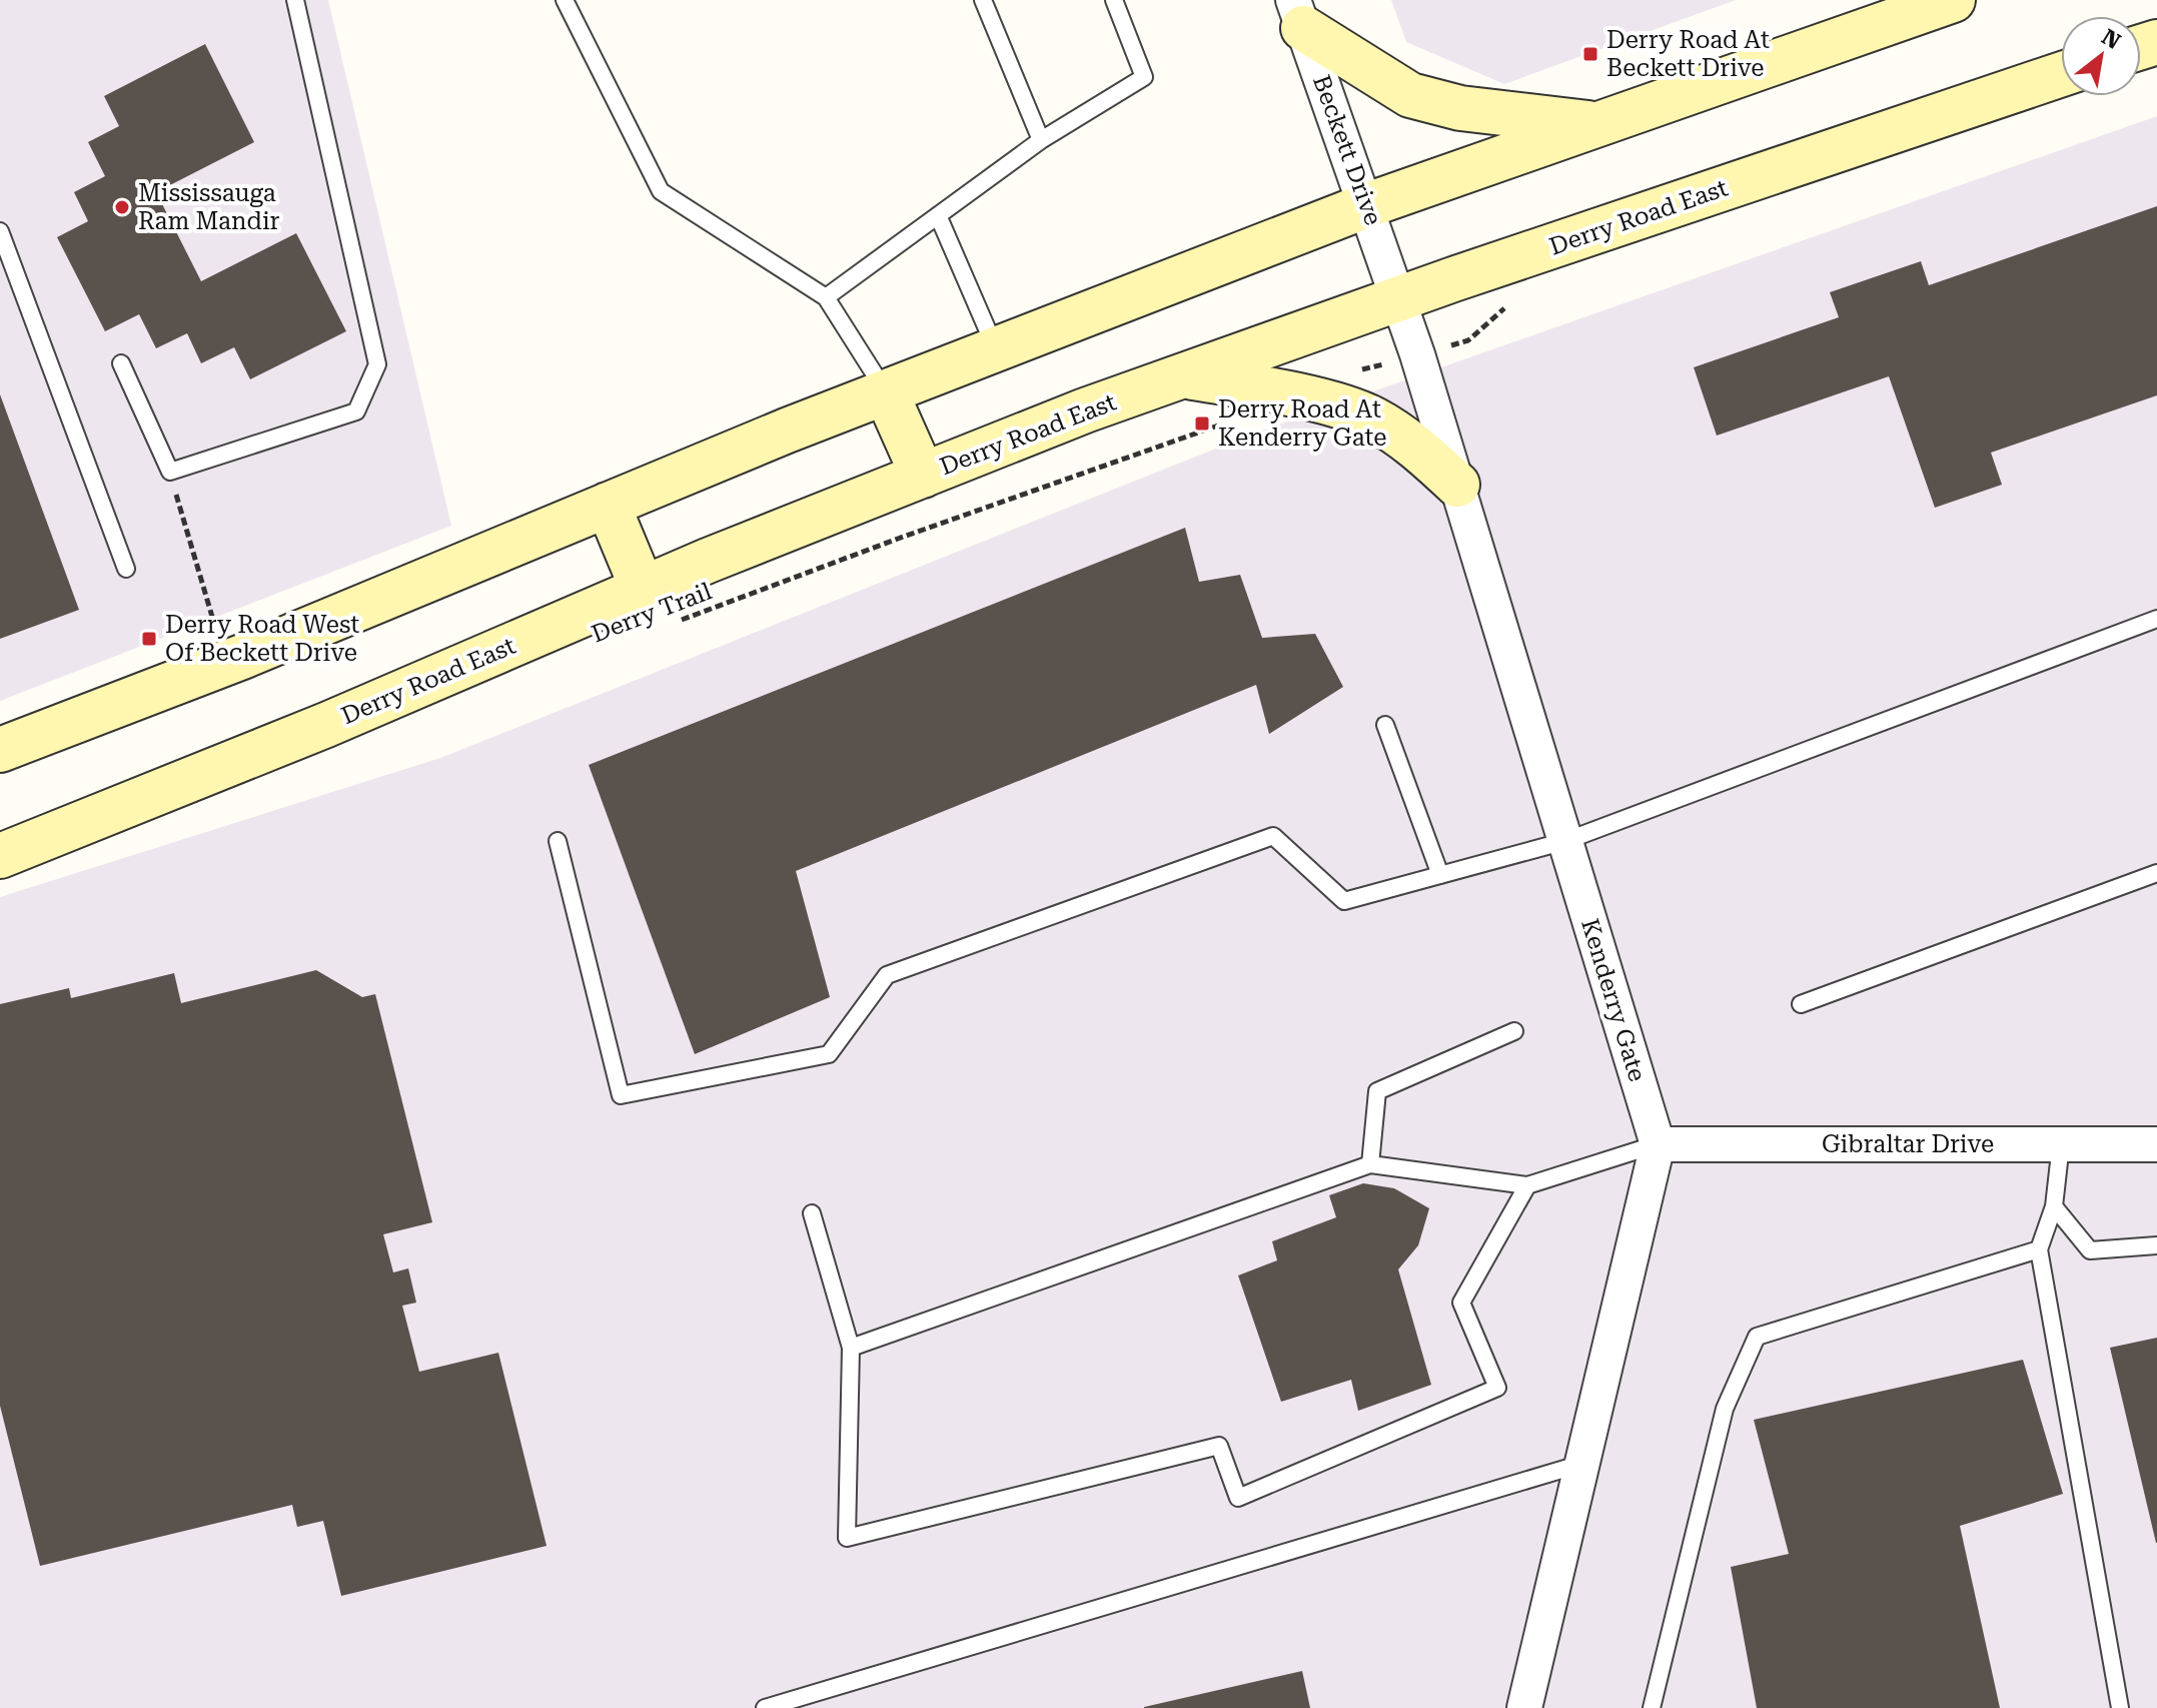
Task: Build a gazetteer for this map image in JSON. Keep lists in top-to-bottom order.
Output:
{
  "streets": {
    "main road": ["Derry Road East"],
    "street": ["Beckett Drive", "Kenderry Gate", "Gibraltar Drive"],
    "path": ["Derry Trail"]
  },
  "crossings": [
    ["Beckett Drive", "Derry Road East"],
    ["Beckett Drive", "Kenderry Gate"],
    ["Derry Road East", "Kenderry Gate"],
    ["Kenderry Gate", "Gibraltar Drive"]
  ],
  "places": {
    "transit": ["Derry Road At Beckett Drive", "Derry Road At Kenderry Gate", "Derry Road West Of Beckett Drive"],
    "other": ["Mississauga Ram Mandir"]
  },
  "north": "top right"
}
